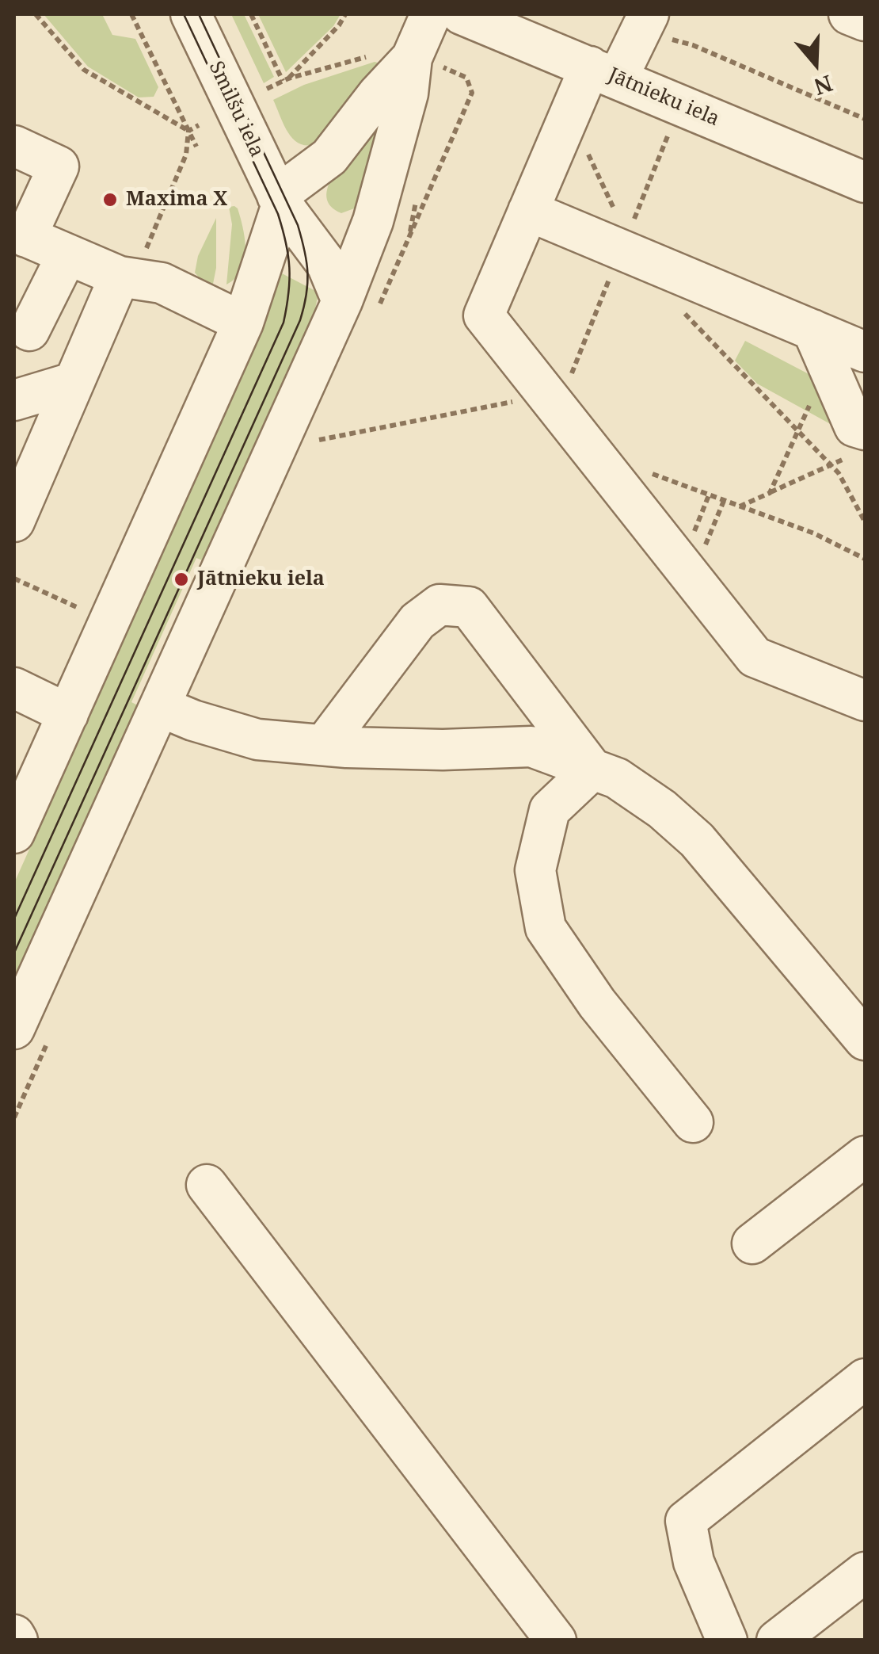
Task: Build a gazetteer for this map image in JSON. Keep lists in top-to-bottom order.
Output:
{
  "streets": {
    "street": ["Jātnieku iela", "Smilšu iela"]
  },
  "places": ["Maxima X", "Jātnieku iela"],
  "north": "bottom"
}
